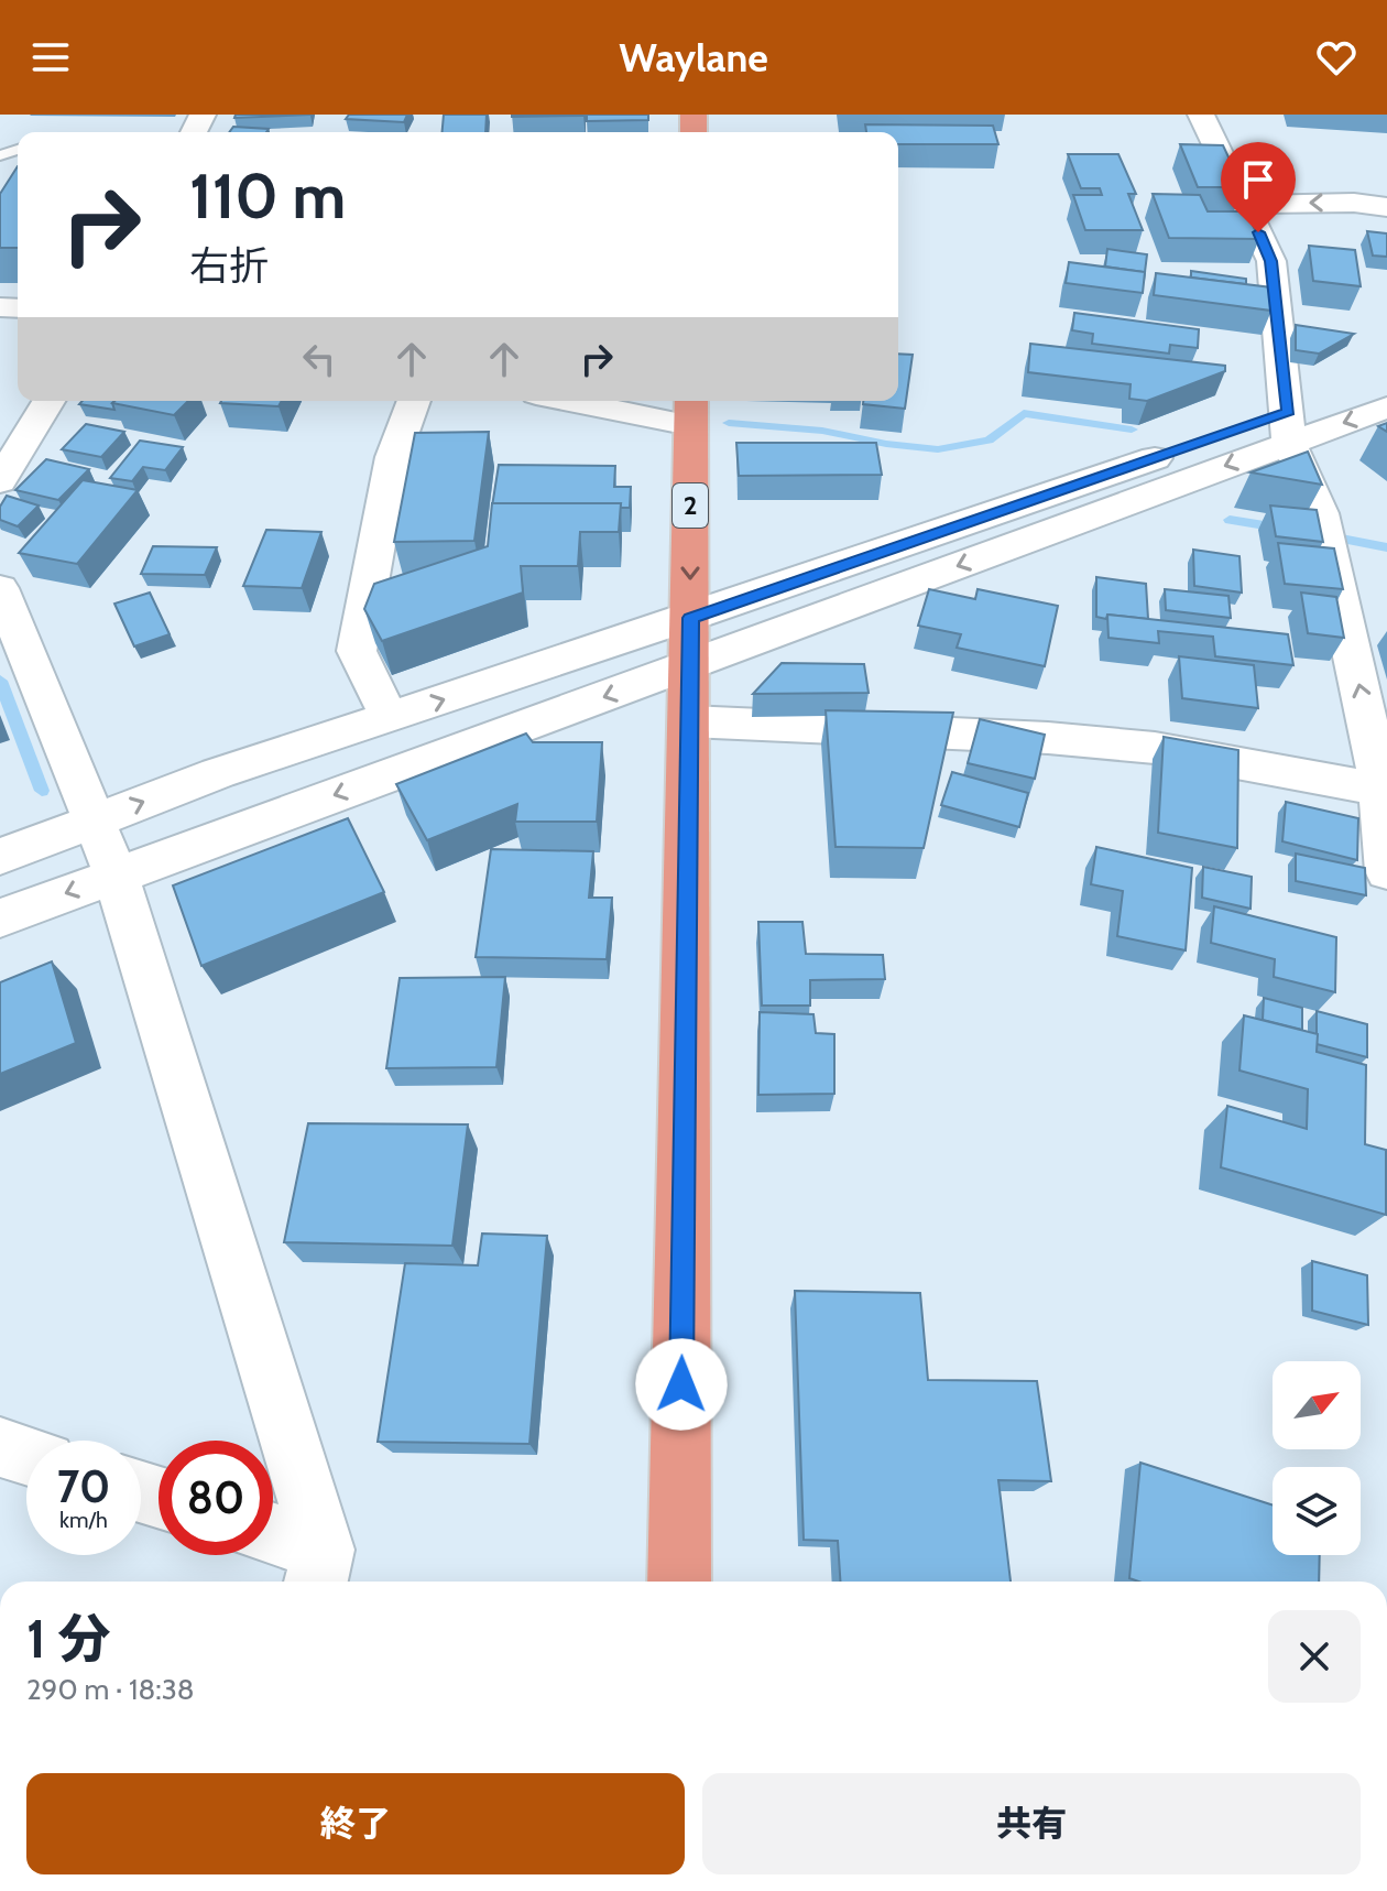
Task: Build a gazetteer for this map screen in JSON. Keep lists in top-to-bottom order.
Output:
{
  "streets": {
    "highway": ["2"]
  },
  "north": "top right",
  "page": {
    "header": "Waylane",
    "turn": ["110 m", "右折"],
    "speed": "70 km/h",
    "limit": "80",
    "heading": ["1 分", "290 m · 18:38"],
    "buttons": ["終了", "共有"]
  }
}
